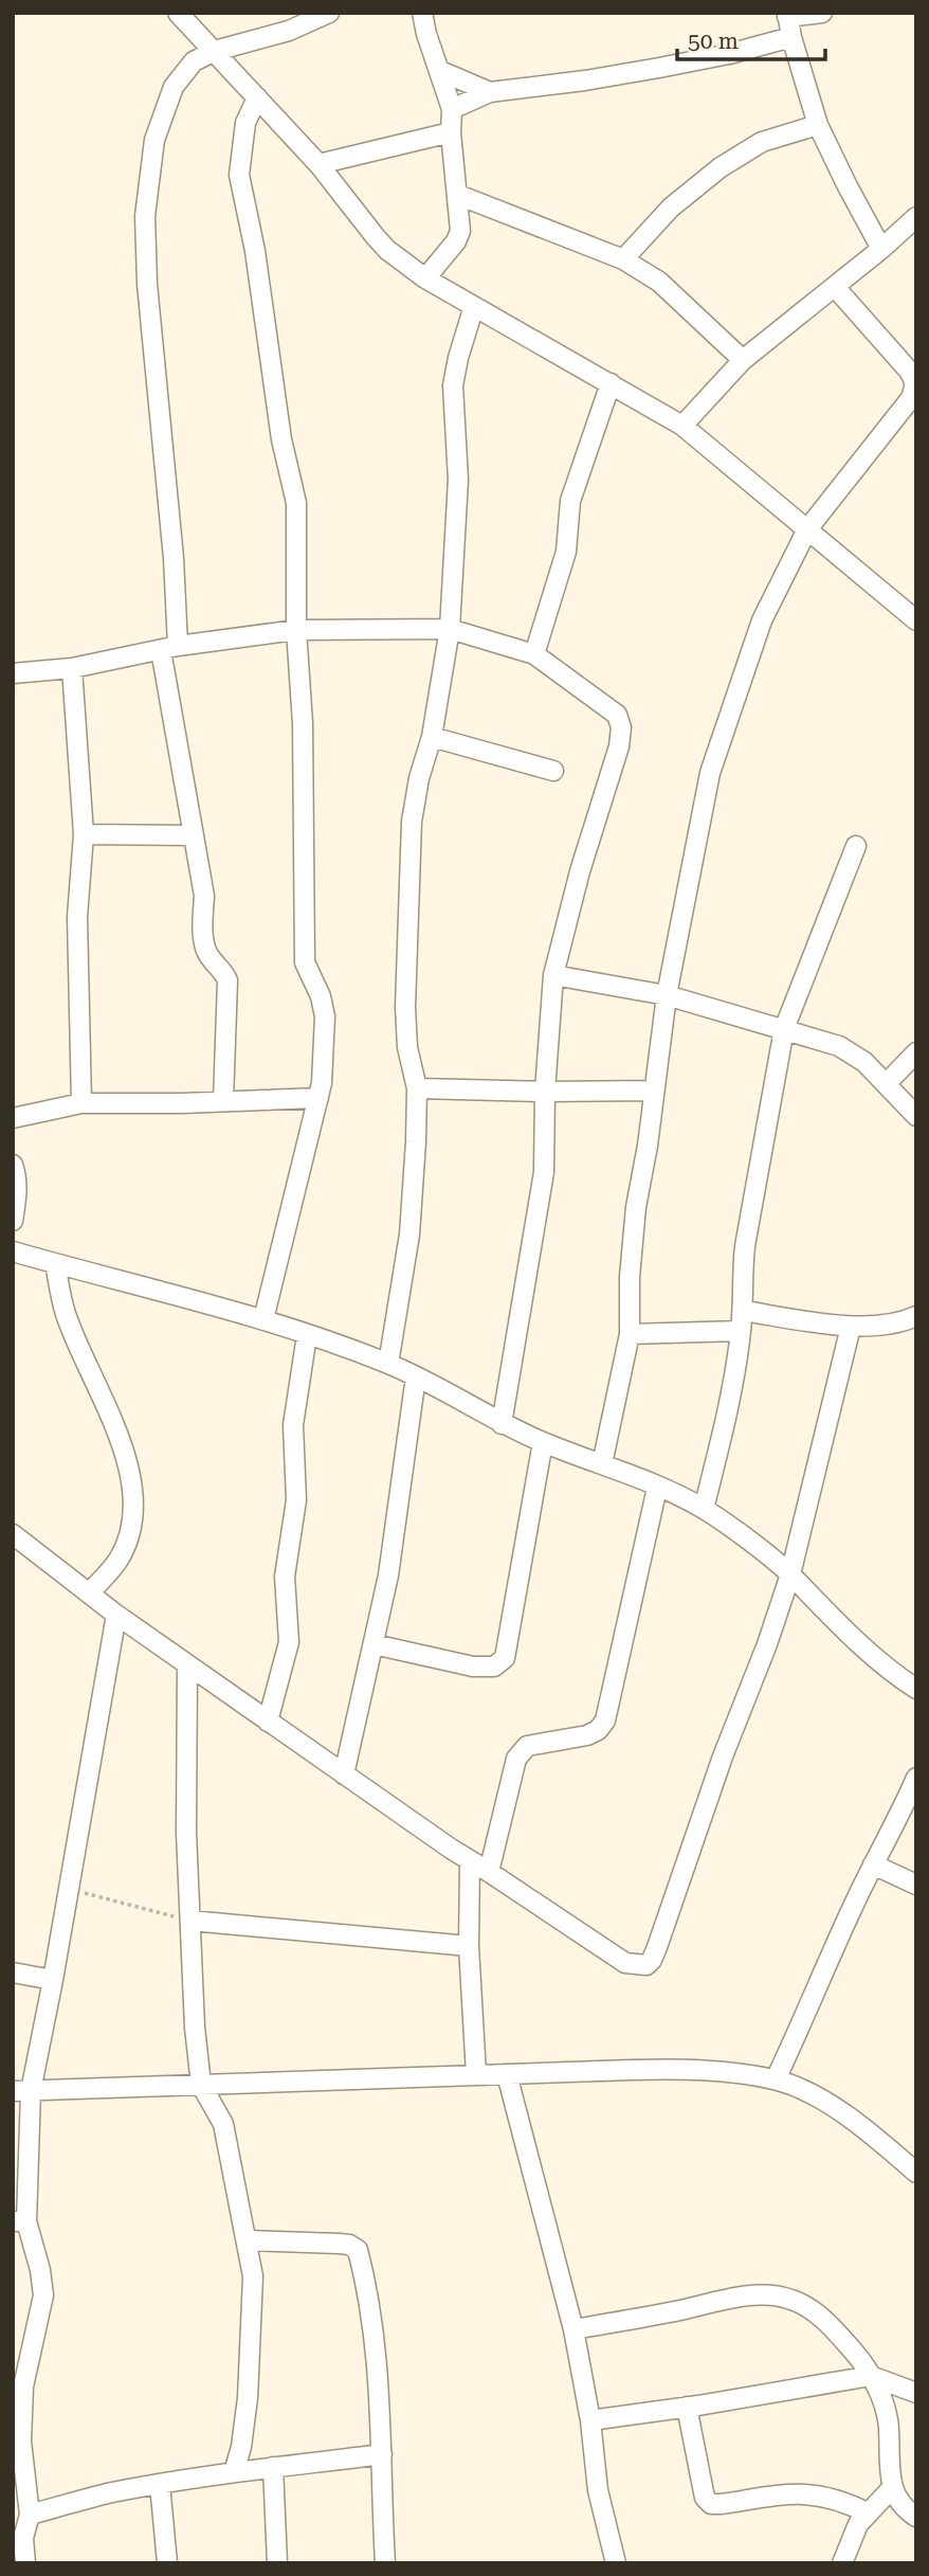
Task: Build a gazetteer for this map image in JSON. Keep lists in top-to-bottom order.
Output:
{
  "scale_bar": "50 m"
}
